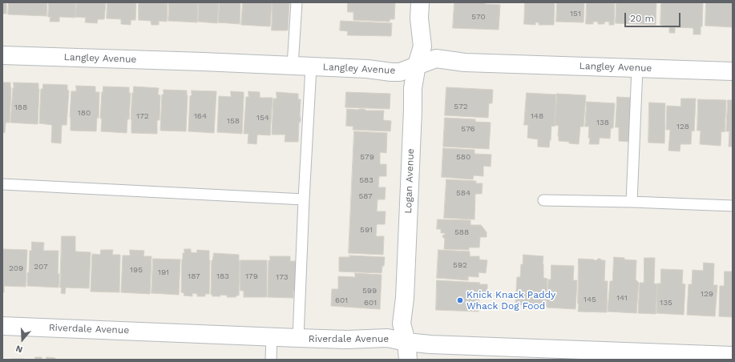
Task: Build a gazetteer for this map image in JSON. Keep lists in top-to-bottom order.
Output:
{
  "streets": {
    "street": ["Langley Avenue", "Logan Avenue", "Riverdale Avenue"]
  },
  "crossings": [
    ["Langley Avenue", "Logan Avenue"],
    ["Logan Avenue", "Riverdale Avenue"]
  ],
  "places": ["Knick Knack Paddy Whack Dog Food"],
  "house_numbers": [
    "151",
    "570",
    "572",
    "188",
    "180",
    "172",
    "164",
    "148",
    "154",
    "158",
    "138",
    "128",
    "576",
    "579",
    "580",
    "583",
    "584",
    "587",
    "591",
    "588",
    "592",
    "207",
    "209",
    "195",
    "191",
    "187",
    "183",
    "179",
    "173",
    "599",
    "129",
    "141",
    "145",
    "601",
    "601",
    "135"
  ],
  "scale_bar": "20 m",
  "north": "bottom"
}
